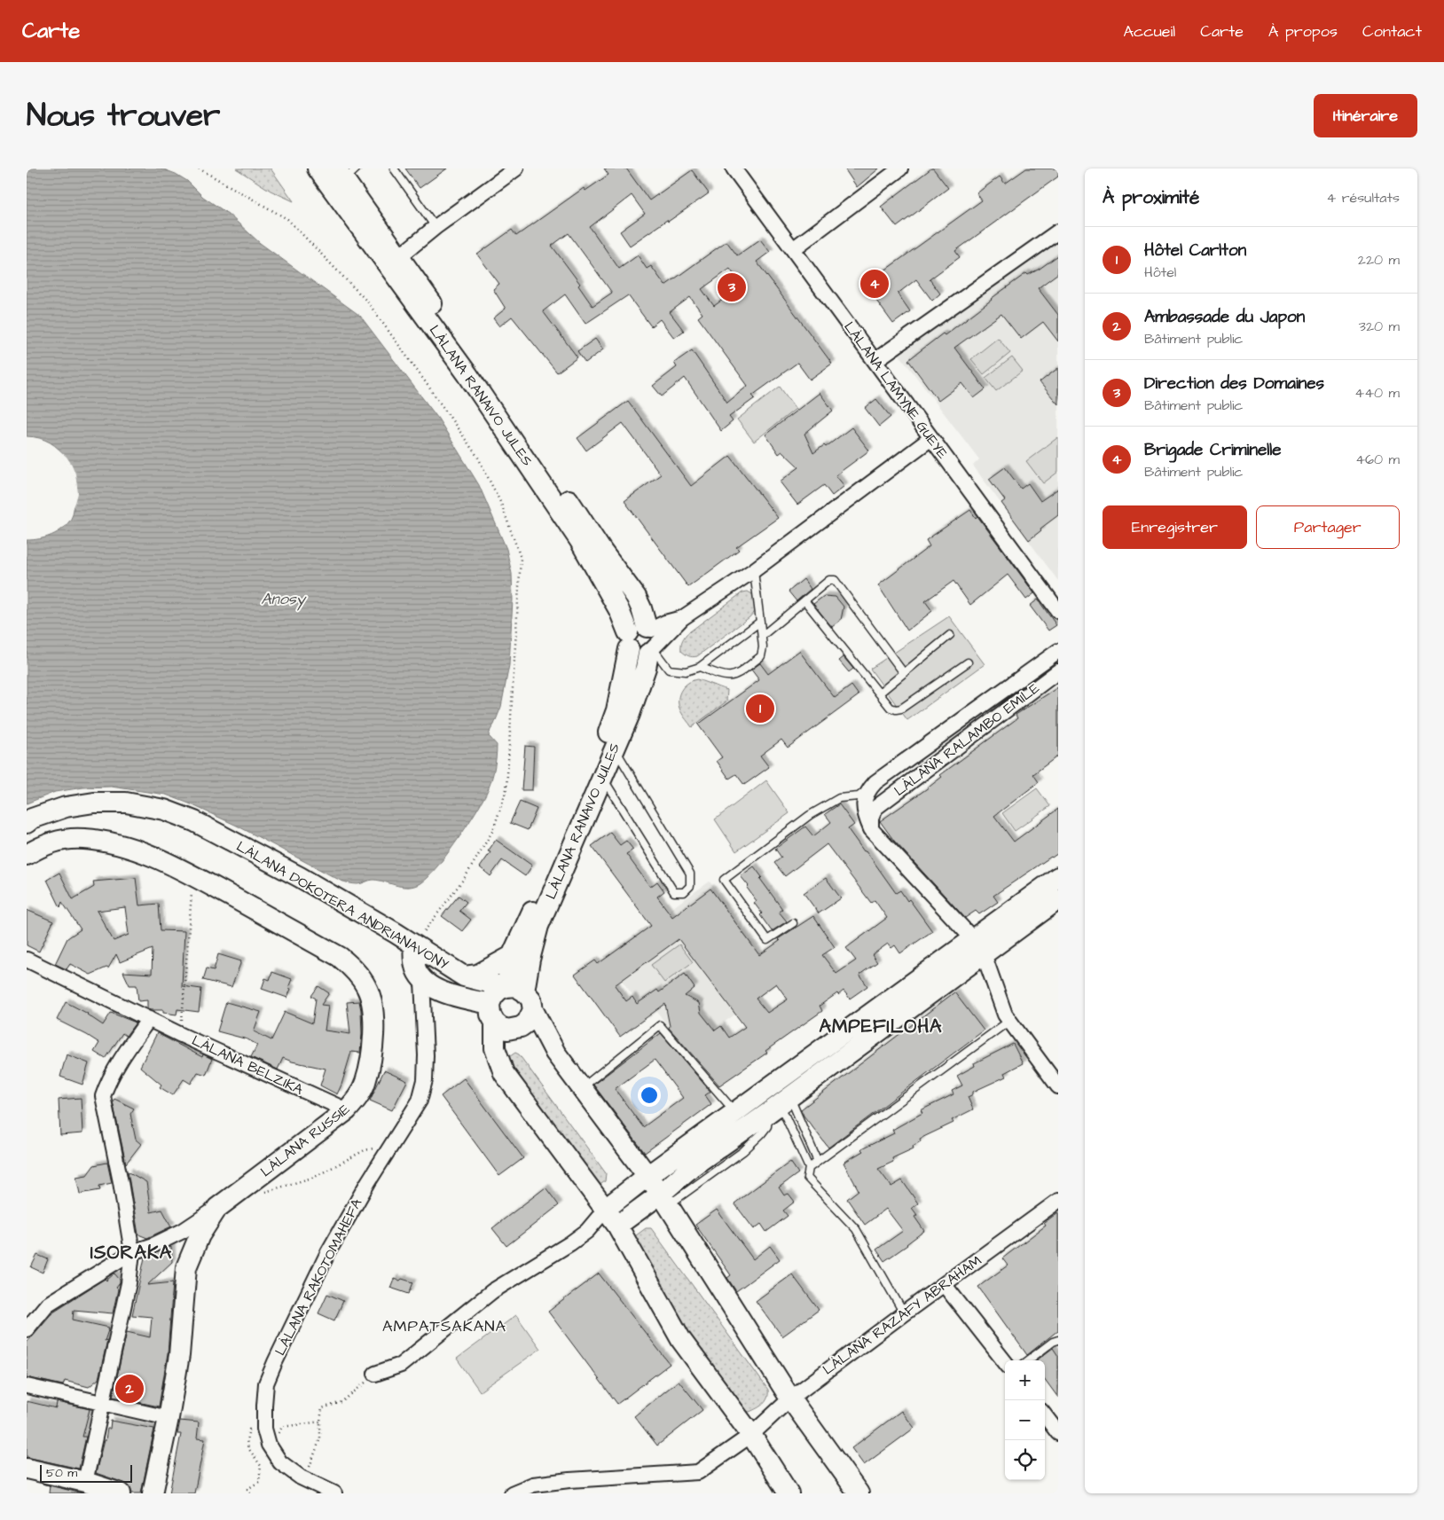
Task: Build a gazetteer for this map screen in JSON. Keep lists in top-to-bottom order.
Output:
{
  "streets": {
    "main road": ["LÀLANA RANAIVO JULES", "LÀLANA DOKOTERA ANDRIANAVONY", "LÀLANA RUSSIE"],
    "street": [
      "LÀLANA LAMYNE GUEYE",
      "LÀLANA RALAMBO EMILE",
      "LÀLANA BELZIKA",
      "LÀLANA RAKOTOMAHEFA",
      "LÀLANA RAZAFY ABRAHAM"
    ]
  },
  "crossings": [
    ["LÀLANA RANAIVO JULES", "LÀLANA DOKOTERA ANDRIANAVONY"],
    ["LÀLANA BELZIKA", "LÀLANA RUSSIE"]
  ],
  "districts": ["AMPEFILOHA", "ISORAKA", "AMPATSAKANA"],
  "water": ["Anosy"],
  "scale_bar": "50 m",
  "page": {
    "header": "Carte",
    "nav": [
      "Accueil",
      "Carte",
      "À propos",
      "Contact"
    ],
    "title": "Nous trouver",
    "buttons": [
      "Itinéraire",
      ["Enregistrer", "Partager"]
    ],
    "heading": ["À proximité", "4 résultats"],
    "list": [
      {
        "mark": "1",
        "name": "Hôtel Carlton",
        "note": "Hôtel",
        "value": "220 m"
      },
      {
        "mark": "2",
        "name": "Ambassade du Japon",
        "note": "Bâtiment public",
        "value": "320 m"
      },
      {
        "mark": "3",
        "name": "Direction des Domaines",
        "note": "Bâtiment public",
        "value": "440 m"
      },
      {
        "mark": "4",
        "name": "Brigade Criminelle",
        "note": "Bâtiment public",
        "value": "460 m"
      }
    ],
    "pins": [
      "4",
      "3",
      "1",
      "2"
    ],
    "map_buttons": ["+", "−"],
    "scale": "50 m"
  }
}
